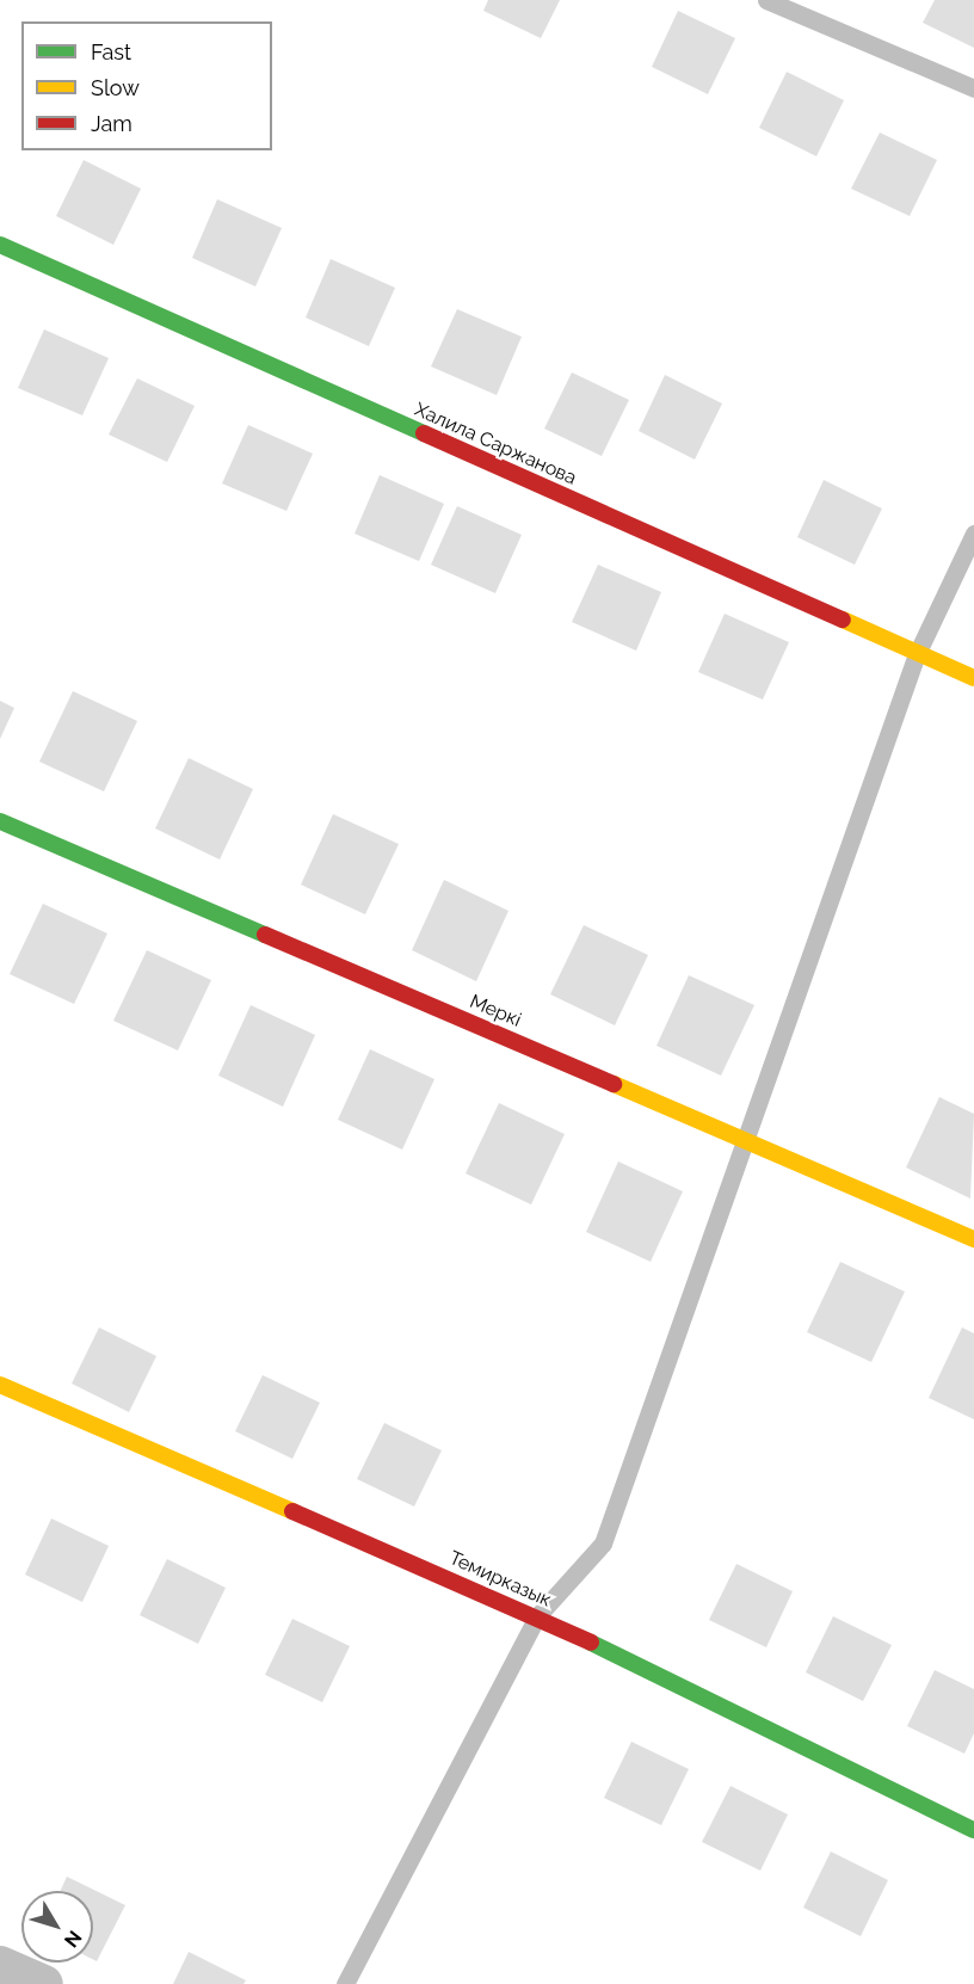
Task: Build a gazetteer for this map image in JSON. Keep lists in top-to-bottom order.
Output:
{
  "streets": {
    "street": ["Халила Саржанова", "Меркі", "Темирказык"]
  },
  "legend": ["Fast", "Slow", "Jam"],
  "north": "bottom right"
}
